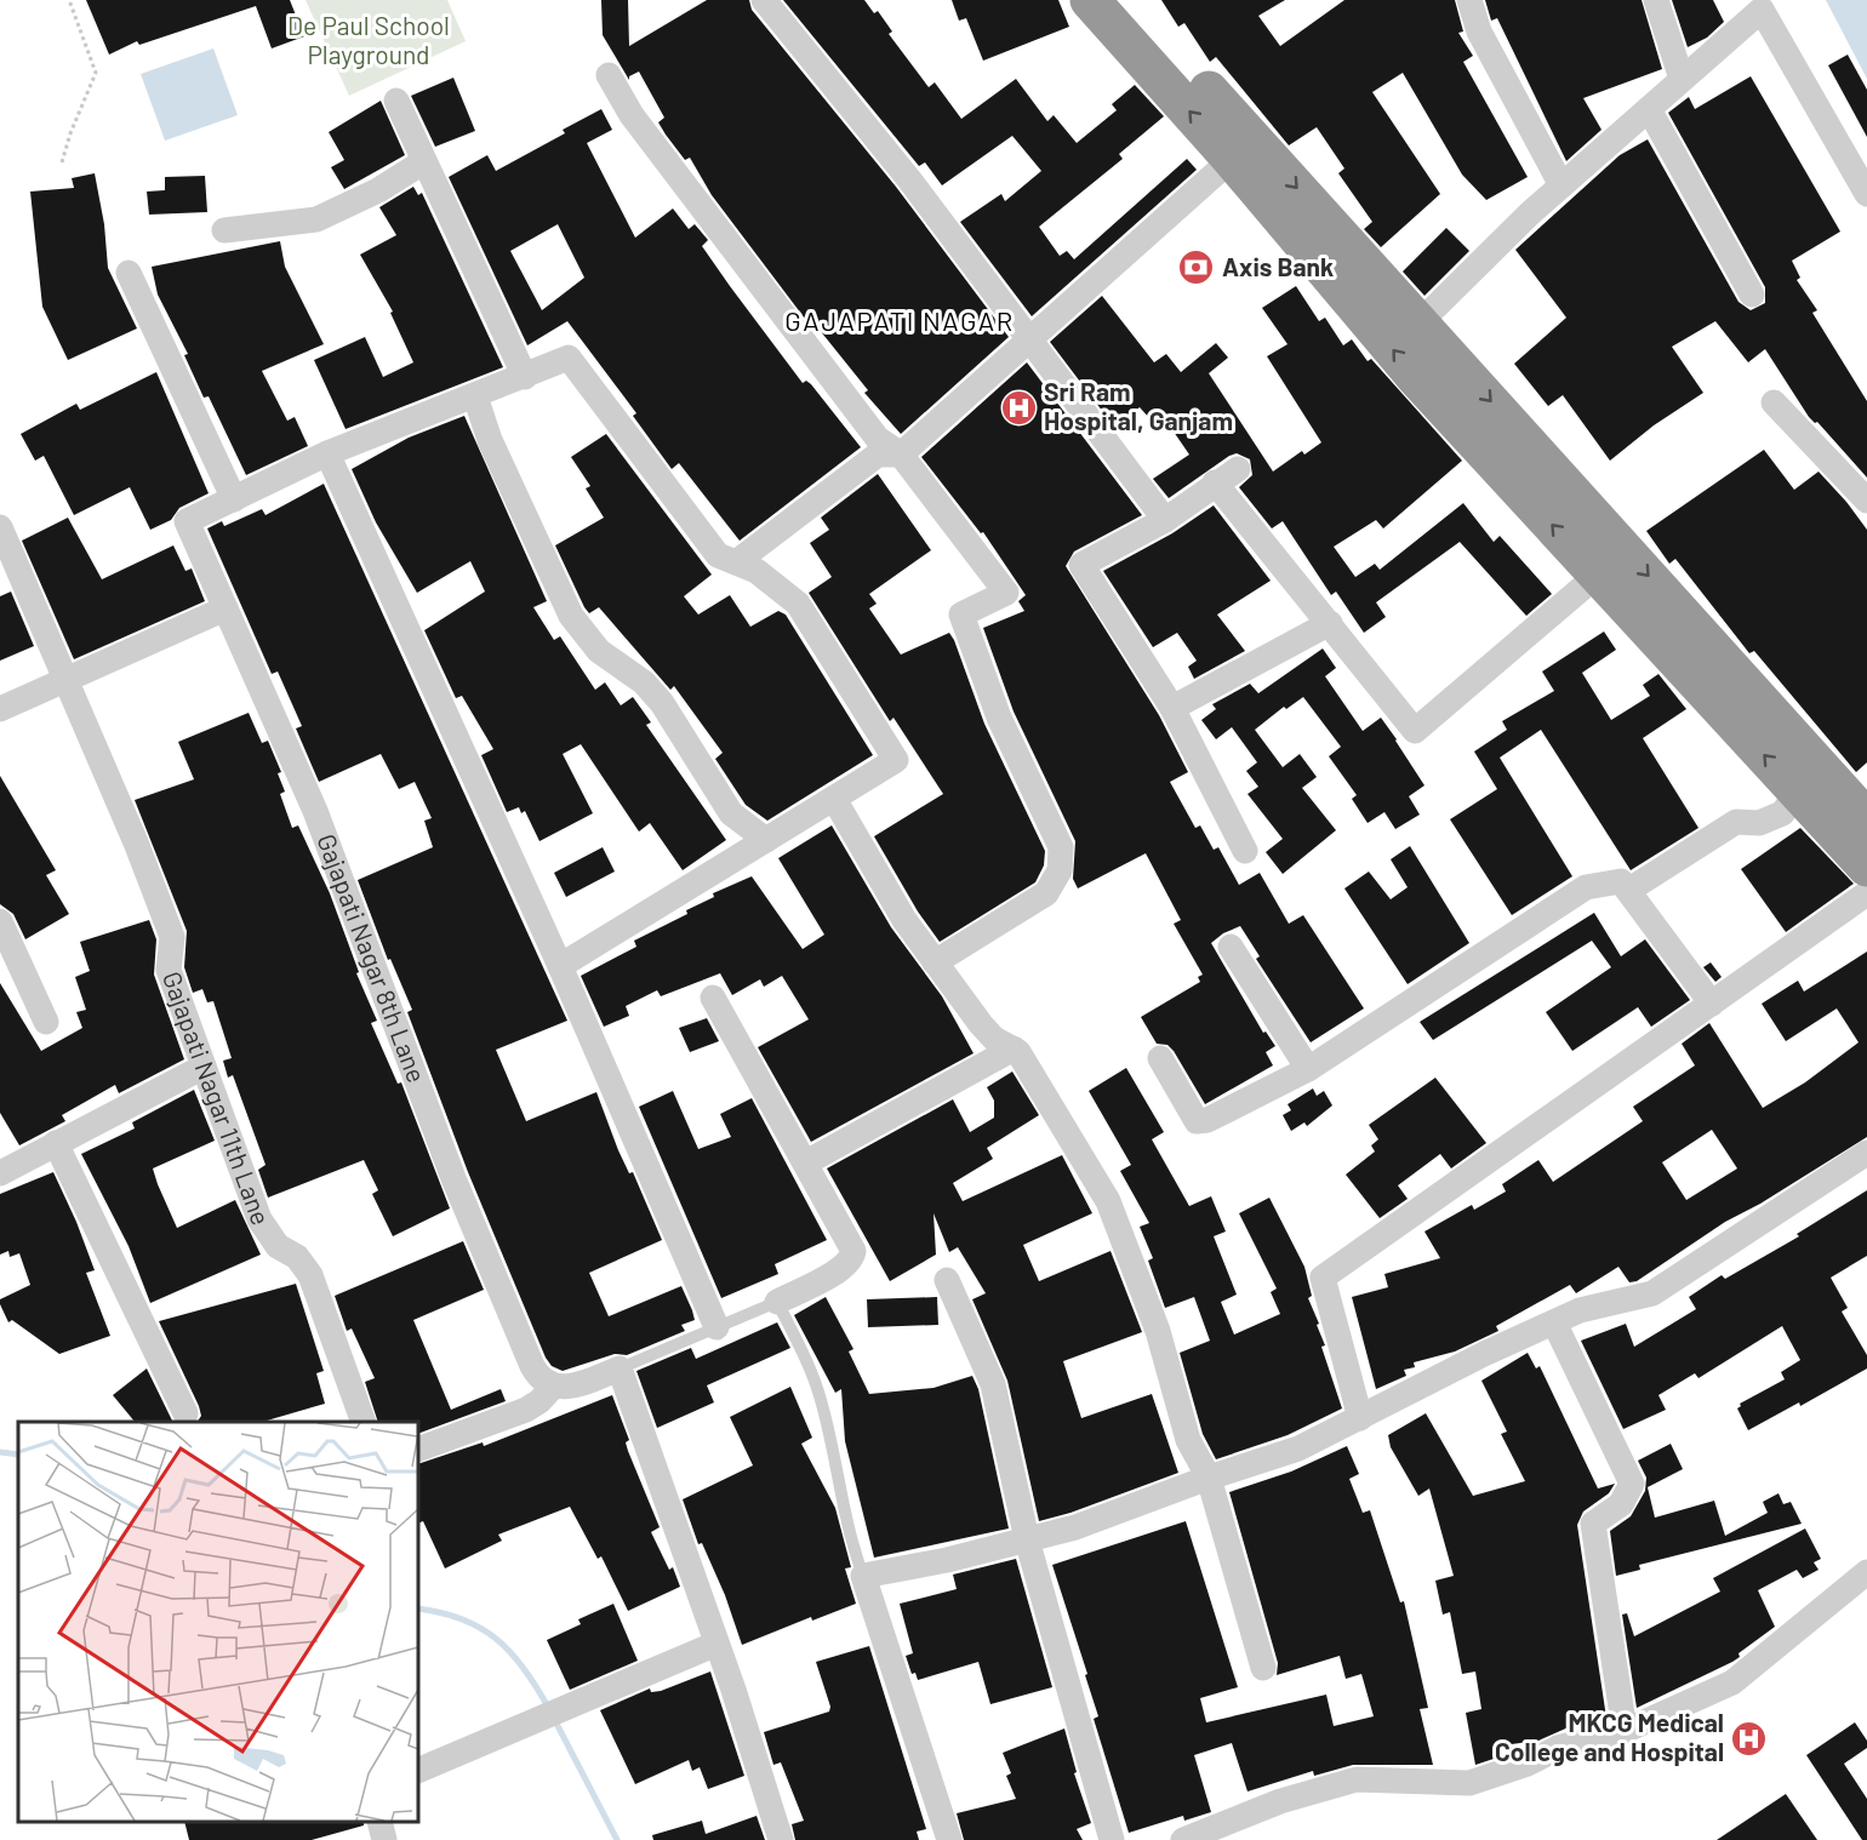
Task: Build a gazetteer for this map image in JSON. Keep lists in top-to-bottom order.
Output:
{
  "streets": {
    "street": ["Gajapati Nagar 8th Lane", "Gajapati Nagar 11th Lane"]
  },
  "districts": ["GAJAPATI NAGAR"],
  "parks": ["De Paul School Playground"],
  "places": {
    "bank": ["Axis Bank"],
    "hospital": ["Sri Ram Hospital, Ganjam", "MKCG Medical College and Hospital"]
  }
}
